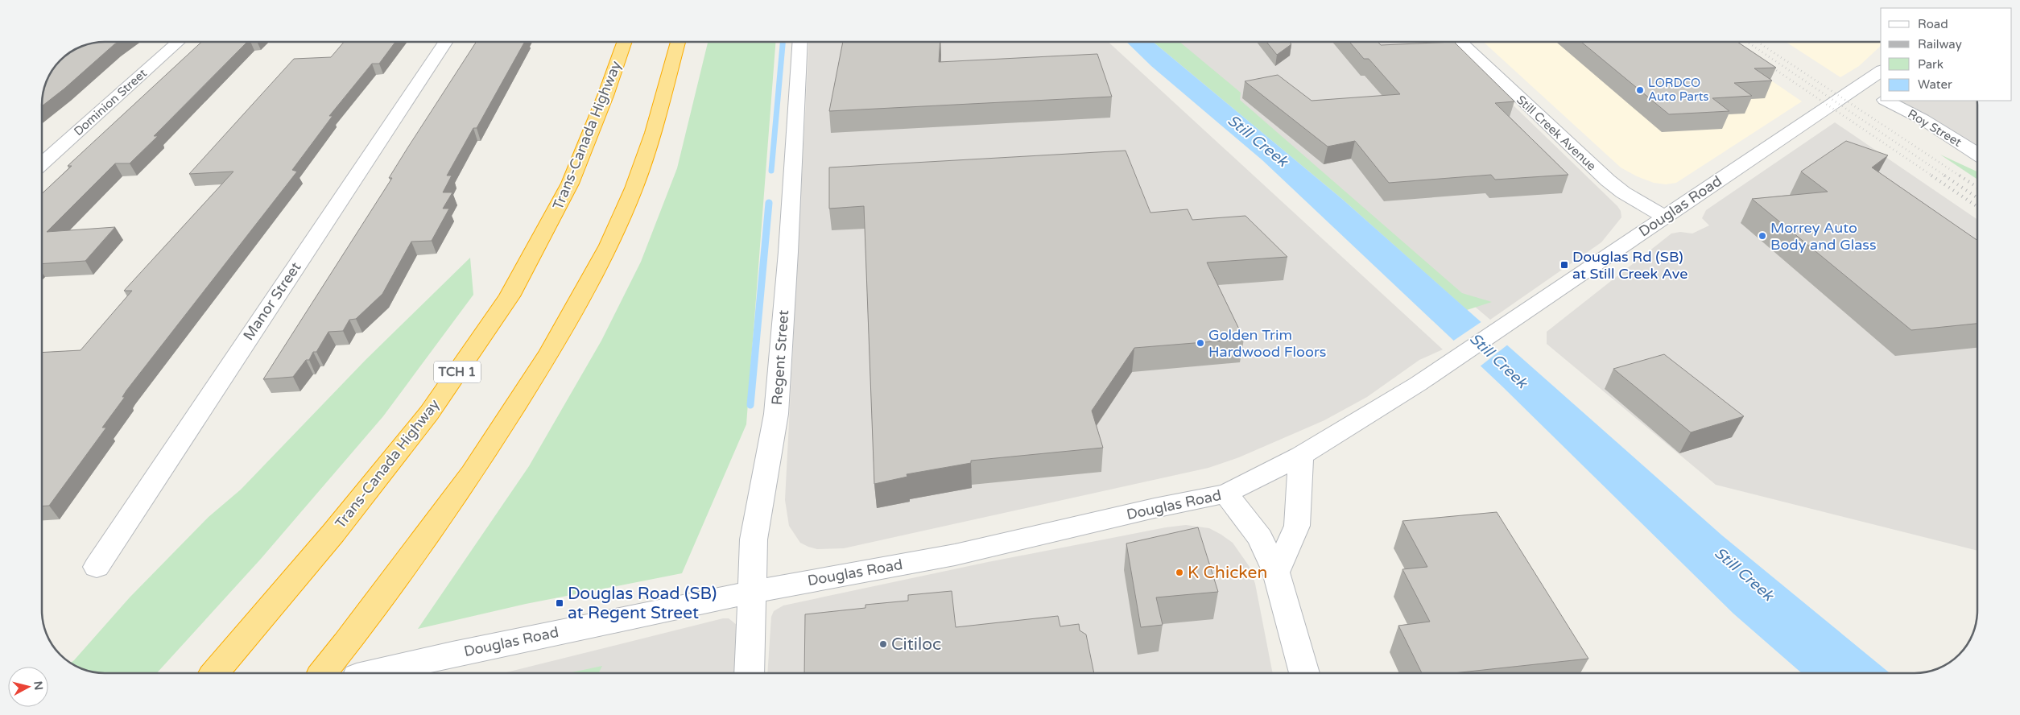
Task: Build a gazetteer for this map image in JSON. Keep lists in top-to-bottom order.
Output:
{
  "streets": {
    "highway": ["Trans-Canada Highway", "TCH 1"],
    "street": [
      "Dominion Street",
      "Roy Street",
      "Still Creek Avenue",
      "Douglas Road",
      "Manor Street",
      "Regent Street"
    ]
  },
  "crossings": [
    ["Roy Street", "Douglas Road"],
    ["Still Creek Avenue", "Douglas Road"],
    ["Douglas Road", "Regent Street"]
  ],
  "water": ["Still Creek"],
  "places": {
    "other": [
      "LORDCO Auto Parts",
      "Morrey Auto Body and Glass",
      "Golden Trim Hardwood Floors",
      "K Chicken",
      "Citiloc"
    ],
    "transit": ["Douglas Rd (SB) at Still Creek Ave", "Douglas Road (SB) at Regent Street"]
  },
  "legend": [
    "Road",
    "Railway",
    "Park",
    "Water"
  ],
  "north": "right"
}
